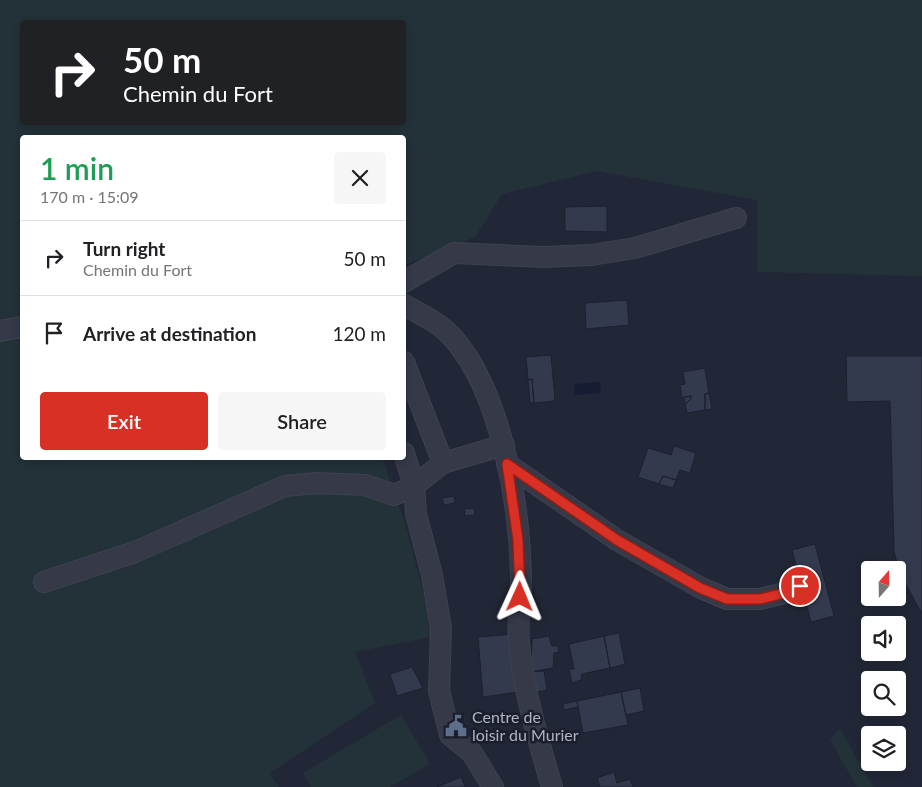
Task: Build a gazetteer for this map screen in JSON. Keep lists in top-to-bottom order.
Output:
{
  "places": {
    "public building": ["Centre de loisir du Murier"]
  },
  "north": "top",
  "page": {
    "turn": ["50 m", "Chemin du Fort"],
    "heading": ["1 min", "170 m · 15:09"],
    "list": [
      {
        "name": "Turn right",
        "note": "Chemin du Fort",
        "value": "50 m"
      },
      {
        "name": "Arrive at destination",
        "value": "120 m"
      }
    ],
    "buttons": ["Exit", "Share"]
  }
}
